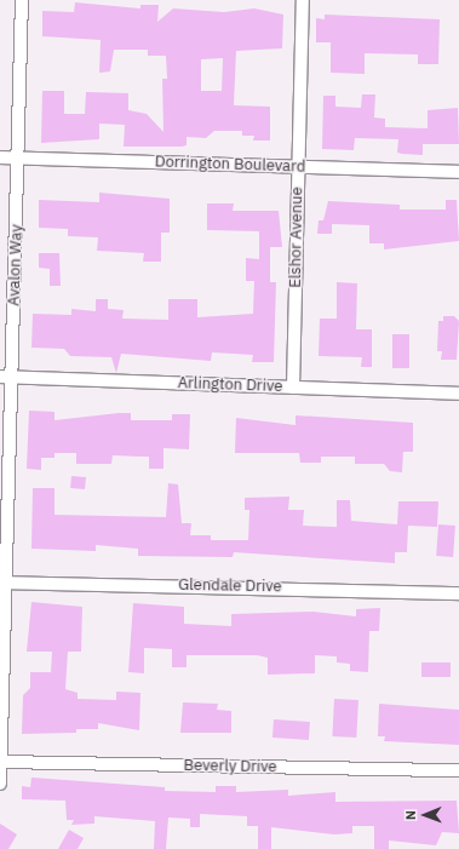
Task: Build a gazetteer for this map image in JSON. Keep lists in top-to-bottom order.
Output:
{
  "streets": {
    "street": [
      "Dorrington Boulevard",
      "Elshor Avenue",
      "Avalon Way",
      "Arlington Drive",
      "Glendale Drive",
      "Beverly Drive"
    ]
  },
  "crossings": [
    ["Dorrington Boulevard", "Elshor Avenue"],
    ["Dorrington Boulevard", "Avalon Way"],
    ["Elshor Avenue", "Arlington Drive"],
    ["Avalon Way", "Arlington Drive"],
    ["Avalon Way", "Glendale Drive"],
    ["Avalon Way", "Beverly Drive"]
  ],
  "north": "left"
}
